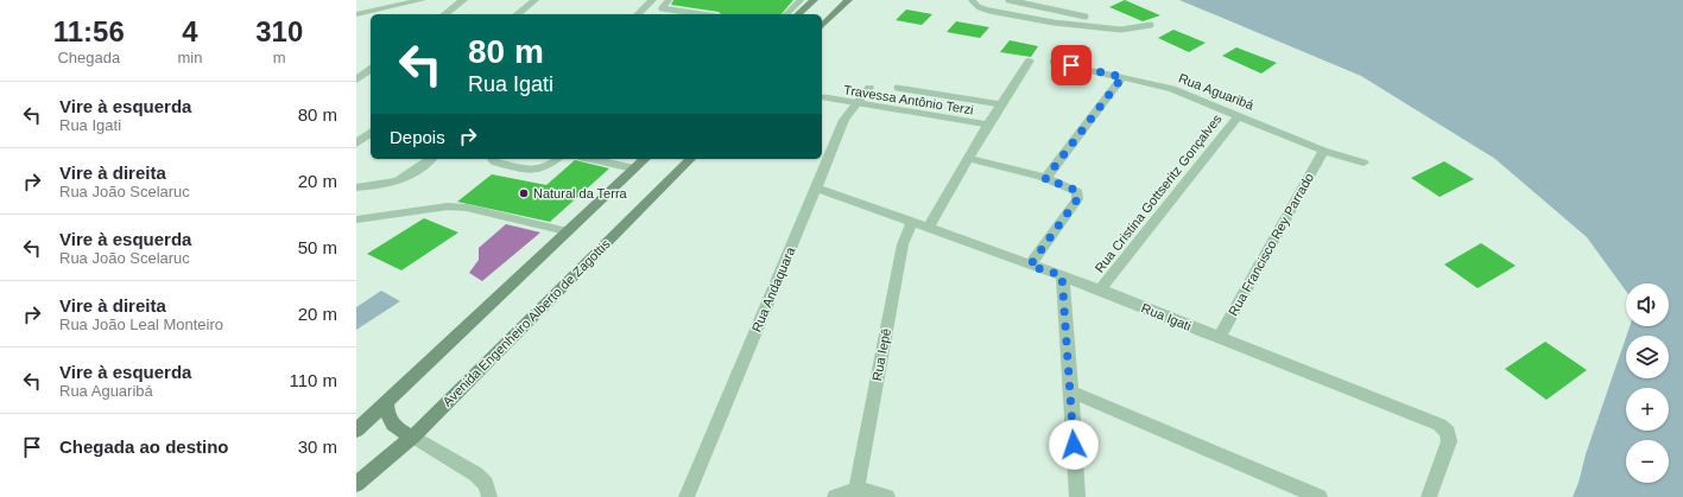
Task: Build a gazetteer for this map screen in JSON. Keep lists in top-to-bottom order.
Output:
{
  "streets": {
    "main road": ["Avenida Engenheiro Alberto de Zagottis"],
    "street": [
      "Rua Aguaribá",
      "Rua Cristina Gottseritz Gonçalves",
      "Rua Francisco Rey Parrado",
      "Rua Andaquara",
      "Rua Igati",
      "Rua Iepê"
    ],
    "lane": ["Travessa Antônio Terzi"]
  },
  "crossings": [
    ["Rua Aguaribá", "Rua Cristina Gottseritz Gonçalves"],
    ["Rua Aguaribá", "Rua Francisco Rey Parrado"],
    ["Travessa Antônio Terzi", "Rua Andaquara"],
    ["Rua Cristina Gottseritz Gonçalves", "Rua Igati"],
    ["Rua Francisco Rey Parrado", "Rua Igati"],
    ["Rua Andaquara", "Rua Igati"],
    ["Rua Igati", "Rua Iepê"]
  ],
  "places": ["Natural da Terra"],
  "page": {
    "eta": [
      "11:56",
      "Chegada",
      "4",
      "min",
      "310",
      "m"
    ],
    "turn": ["80 m", "Rua Igati"],
    "list": [
      {
        "name": "Vire à esquerda",
        "note": "Rua Igati",
        "value": "80 m"
      },
      {
        "name": "Vire à direita",
        "note": "Rua João Scelaruc",
        "value": "20 m"
      },
      {
        "name": "Vire à esquerda",
        "note": "Rua João Scelaruc",
        "value": "50 m"
      },
      {
        "name": "Vire à direita",
        "note": "Rua João Leal Monteiro",
        "value": "20 m"
      },
      {
        "name": "Vire à esquerda",
        "note": "Rua Aguaribá",
        "value": "110 m"
      },
      {
        "name": "Chegada ao destino",
        "value": "30 m"
      }
    ],
    "then": "Depois",
    "map_buttons": ["+", "−"]
  }
}
